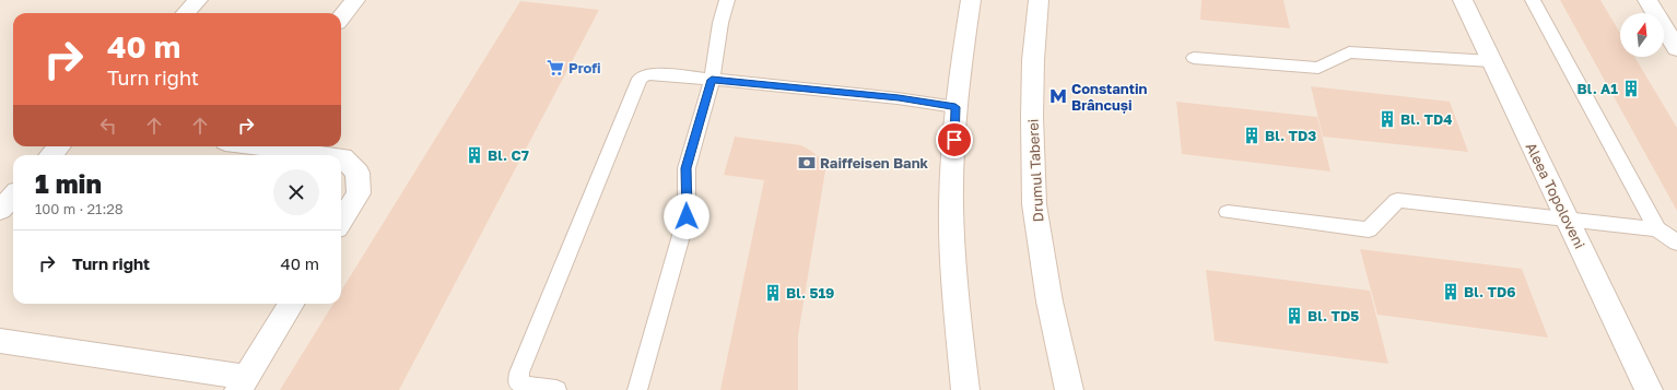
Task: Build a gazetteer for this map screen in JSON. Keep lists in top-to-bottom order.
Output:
{
  "streets": {
    "street": ["Drumul Taberei", "Aleea Topoloveni"]
  },
  "places": {
    "supermarket": ["Profi"],
    "building": [
      "Bl. A1",
      "Bl. TD4",
      "Bl. TD3",
      "Bl. C7",
      "Bl. TD6",
      "Bl. 519",
      "Bl. TD5"
    ],
    "metro station": ["Constantin Brâncuși"],
    "bank": ["Raiffeisen Bank"]
  },
  "north": "top",
  "page": {
    "turn": ["40 m", "Turn right"],
    "heading": ["1 min", "100 m · 21:28"],
    "list": [
      {
        "name": "Turn right",
        "value": "40 m"
      }
    ]
  }
}
